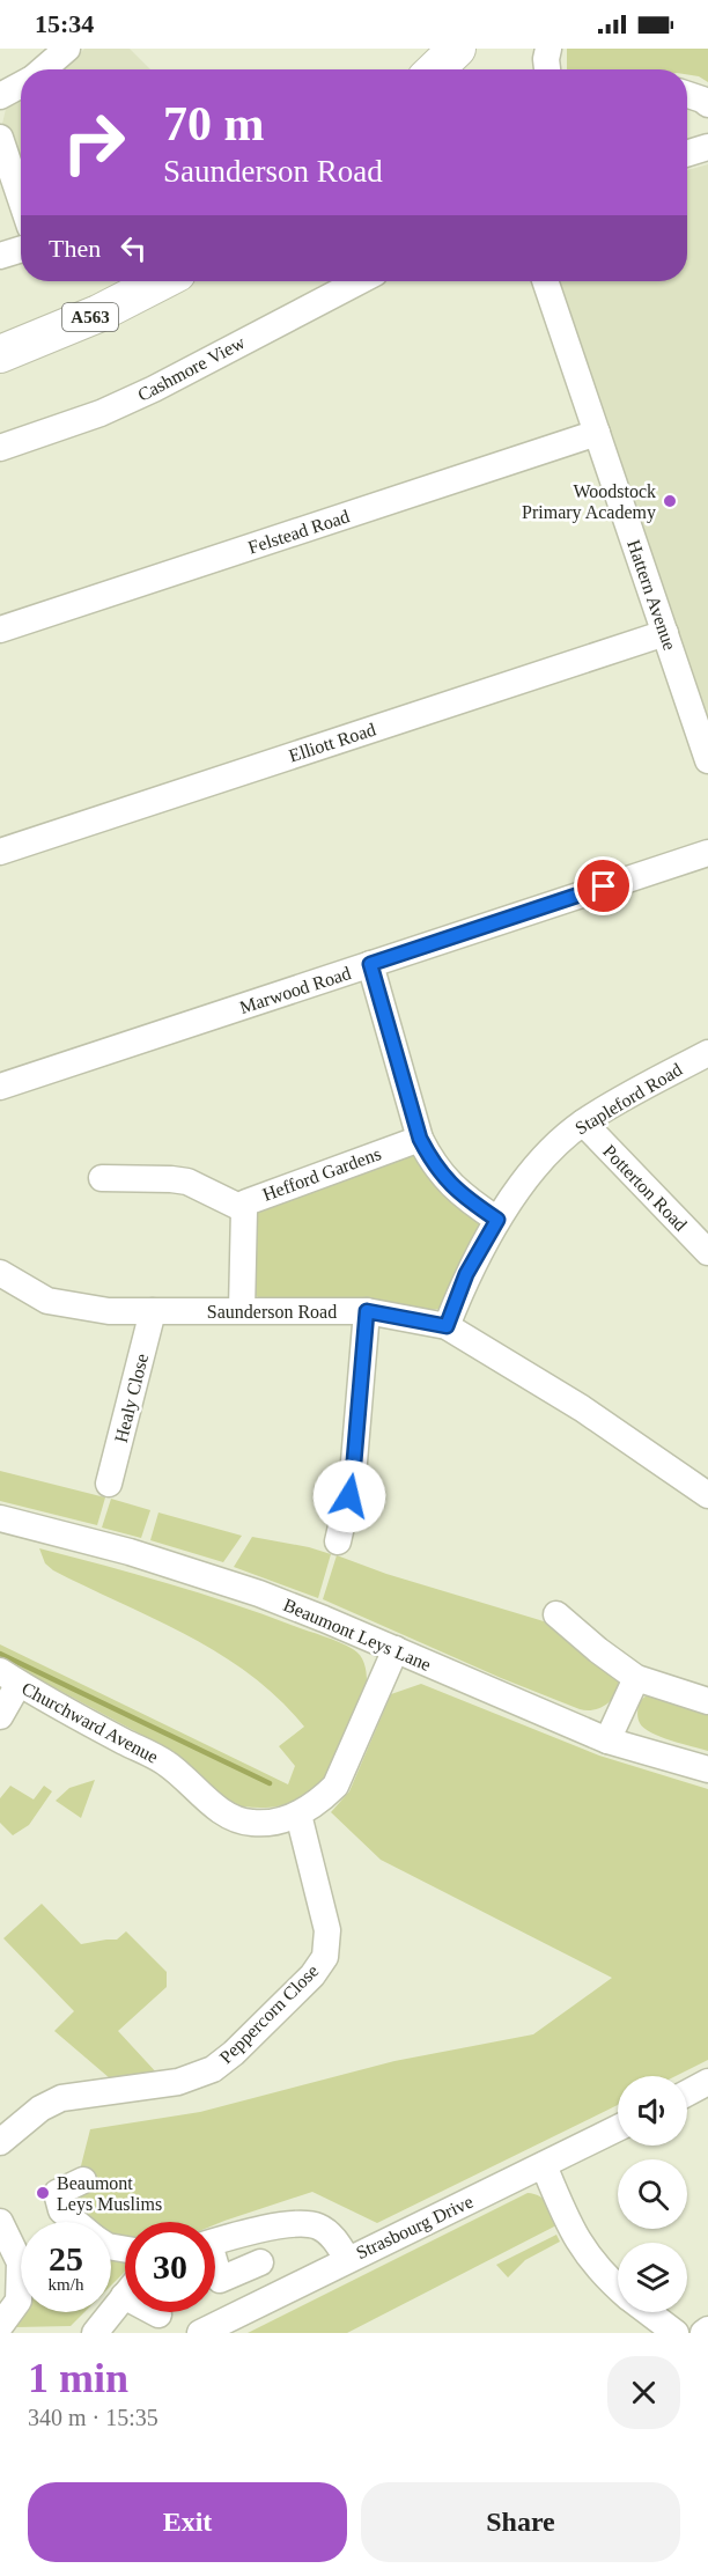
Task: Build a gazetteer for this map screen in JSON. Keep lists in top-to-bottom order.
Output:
{
  "streets": {
    "highway": ["A563"],
    "street": [
      "Cashmore View",
      "Felstead Road",
      "Hattern Avenue",
      "Elliott Road",
      "Marwood Road",
      "Stapleford Road",
      "Hefford Gardens",
      "Potterton Road",
      "Saunderson Road",
      "Healy Close",
      "Beaumont Leys Lane",
      "Churchward Avenue",
      "Peppercorn Close",
      "Strasbourg Drive"
    ]
  },
  "crossings": [
    ["Felstead Road", "Hattern Avenue"],
    ["Hattern Avenue", "Elliott Road"],
    ["Stapleford Road", "Potterton Road"],
    ["Stapleford Road", "Saunderson Road"],
    ["Hefford Gardens", "Saunderson Road"],
    ["Saunderson Road", "Healy Close"],
    ["Beaumont Leys Lane", "Churchward Avenue"],
    ["Churchward Avenue", "Peppercorn Close"]
  ],
  "places": ["Woodstock Primary Academy", "Beaumont Leys Muslims"],
  "page": {
    "status": "15:34",
    "turn": ["70 m", "Saunderson Road"],
    "then": "Then",
    "speed": "25 km/h",
    "limit": "30",
    "heading": ["1 min", "340 m · 15:35"],
    "buttons": ["Exit", "Share"]
  }
}
